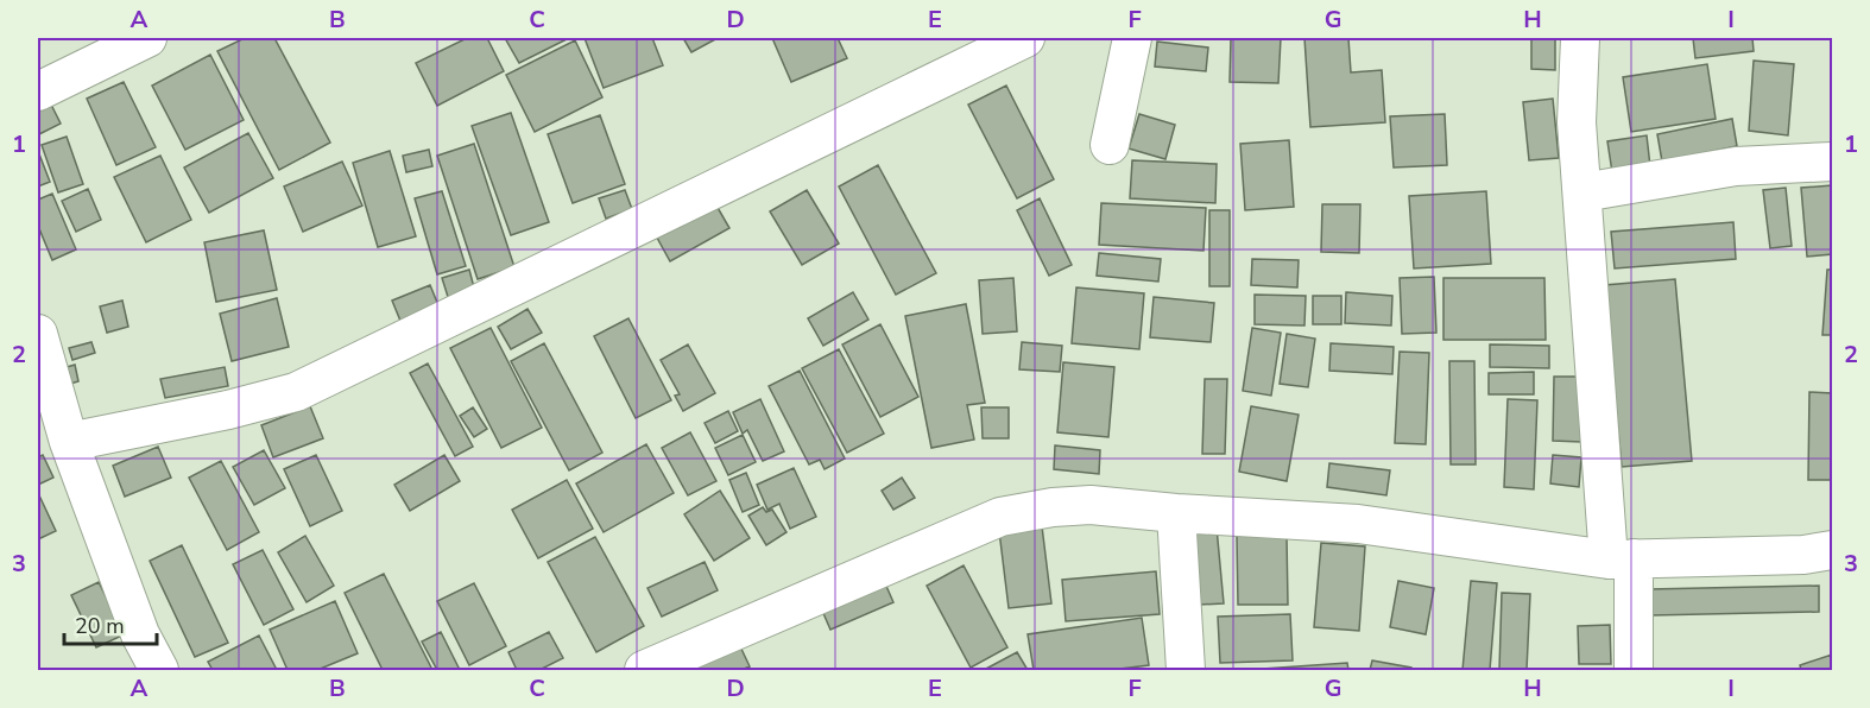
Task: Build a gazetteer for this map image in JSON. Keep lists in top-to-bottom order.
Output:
{
  "scale_bar": "20 m",
  "grid": {
    "columns": [
      "A",
      "B",
      "C",
      "D",
      "E",
      "F",
      "G",
      "H",
      "I"
    ],
    "rows": ["1", "2", "3"]
  }
}
